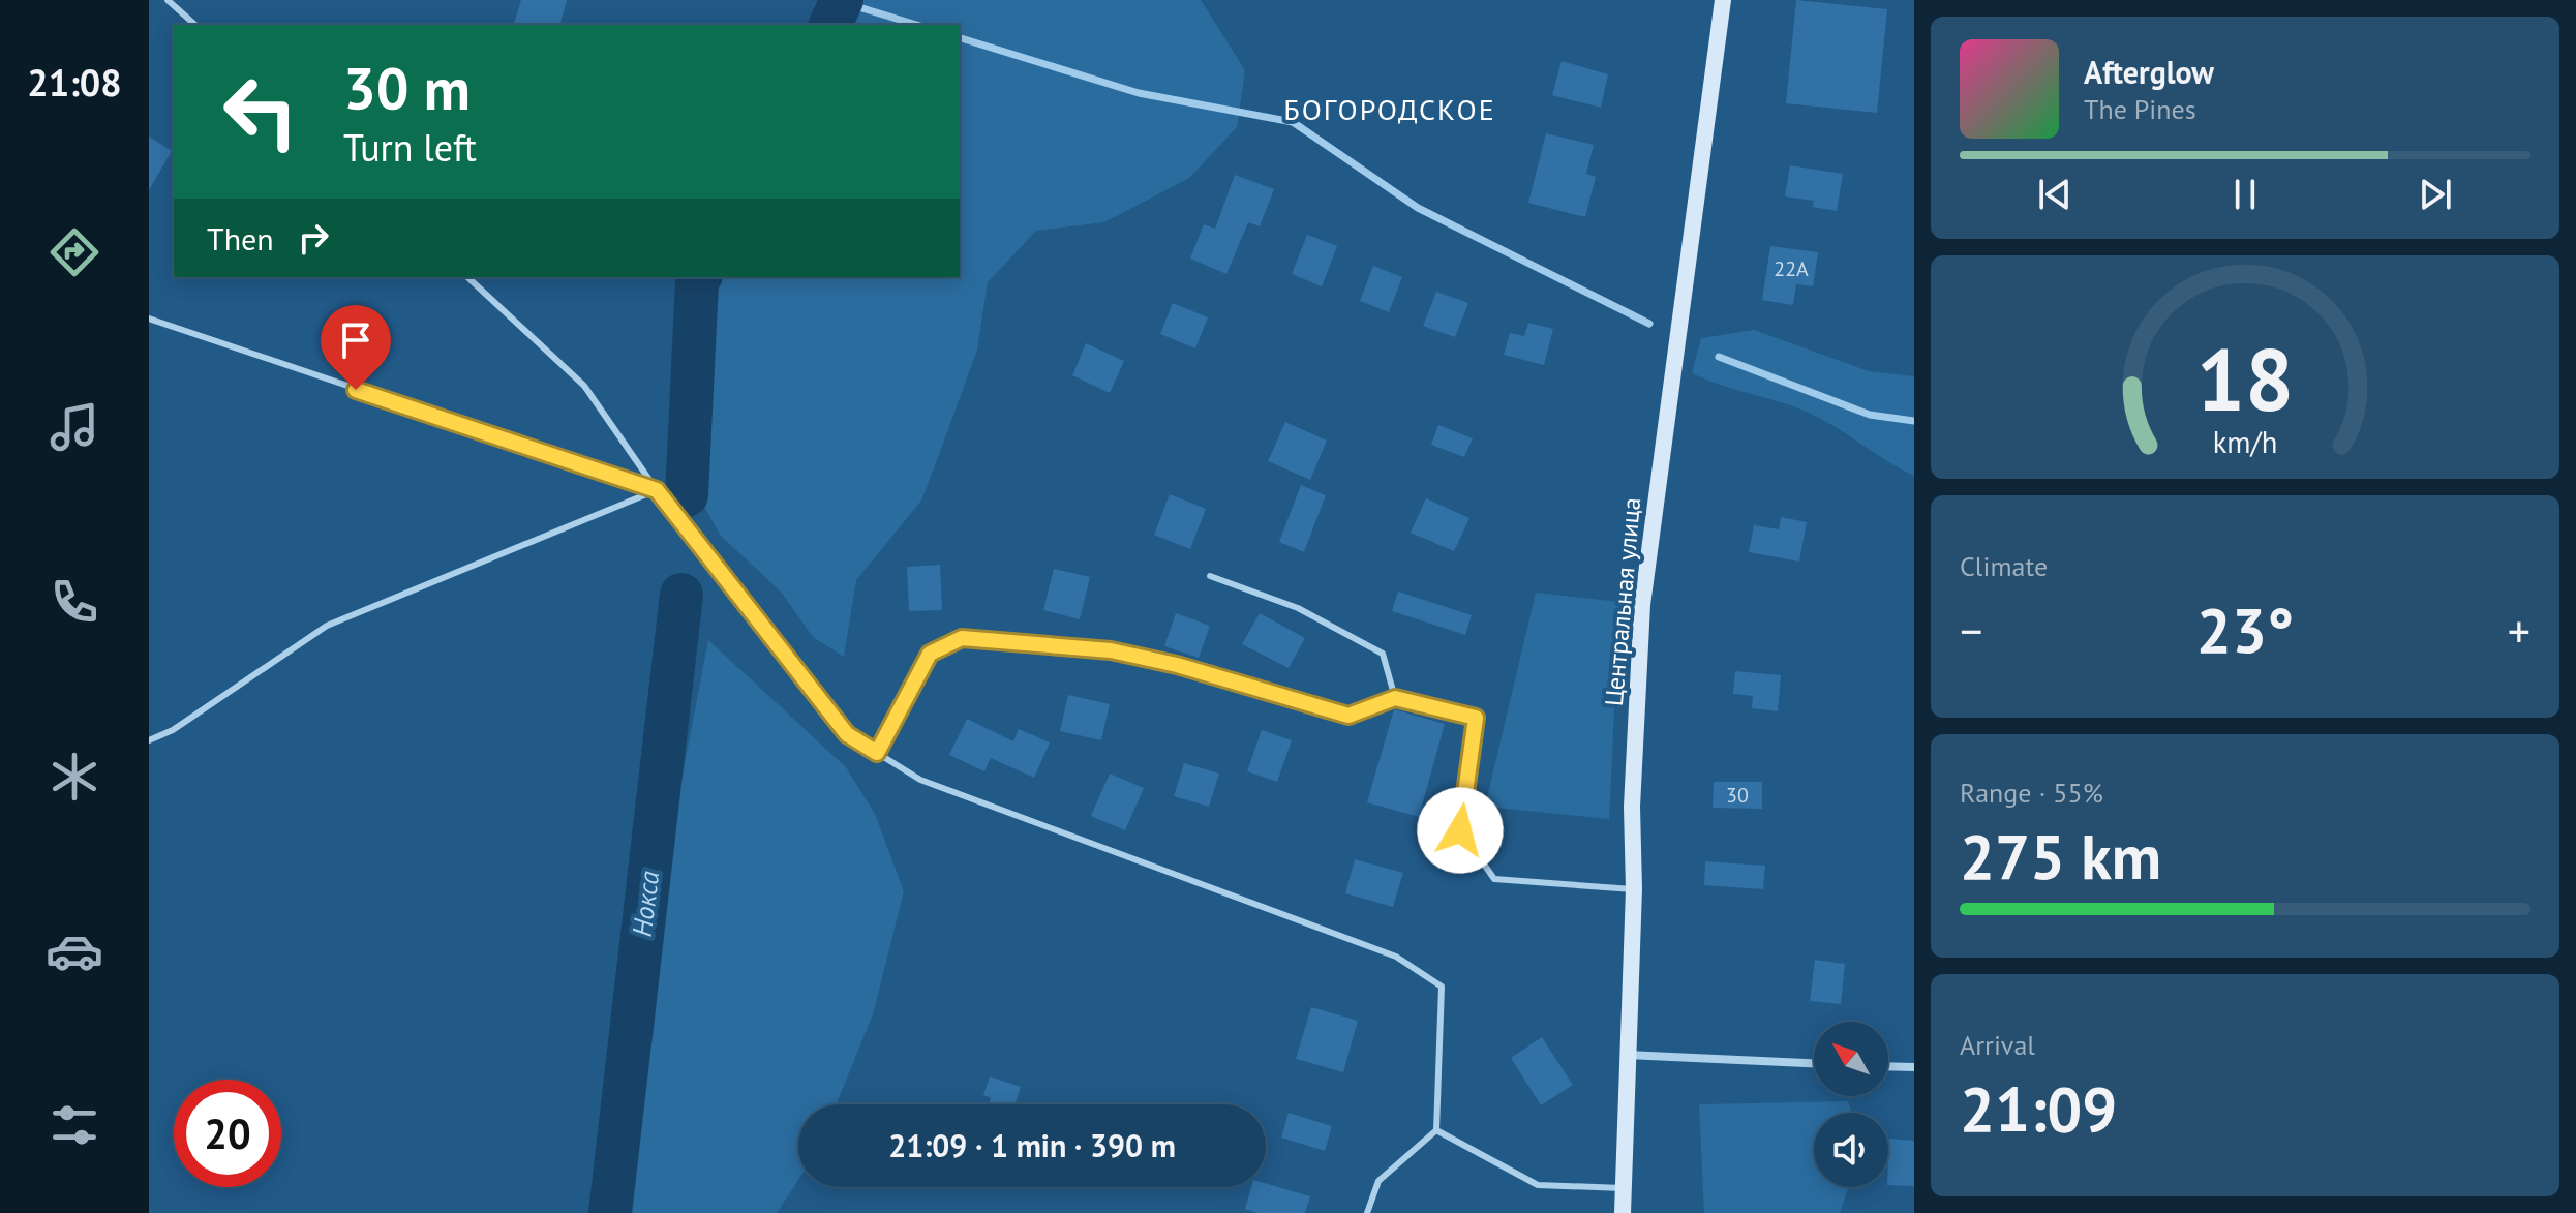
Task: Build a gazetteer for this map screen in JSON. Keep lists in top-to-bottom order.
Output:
{
  "streets": {
    "street": ["Центральная улица"]
  },
  "districts": ["БОГОРОДСКОЕ"],
  "water": ["Нокса"],
  "house_numbers": ["22А", "30"],
  "north": "top left",
  "page": {
    "tabs": "21:08",
    "turn": ["30 m", "Turn left"],
    "song": ["Afterglow", "The Pines"],
    "then": "Then",
    "tile": [
      "Climate",
      ["Range · 55%", "275 km"],
      ["Arrival", "21:09"]
    ],
    "heat": ["−", "23°", "+"],
    "limit": "20",
    "trip": "21:09 · 1 min · 390 m",
    "gauge": ["18", "km/h"]
  }
}
